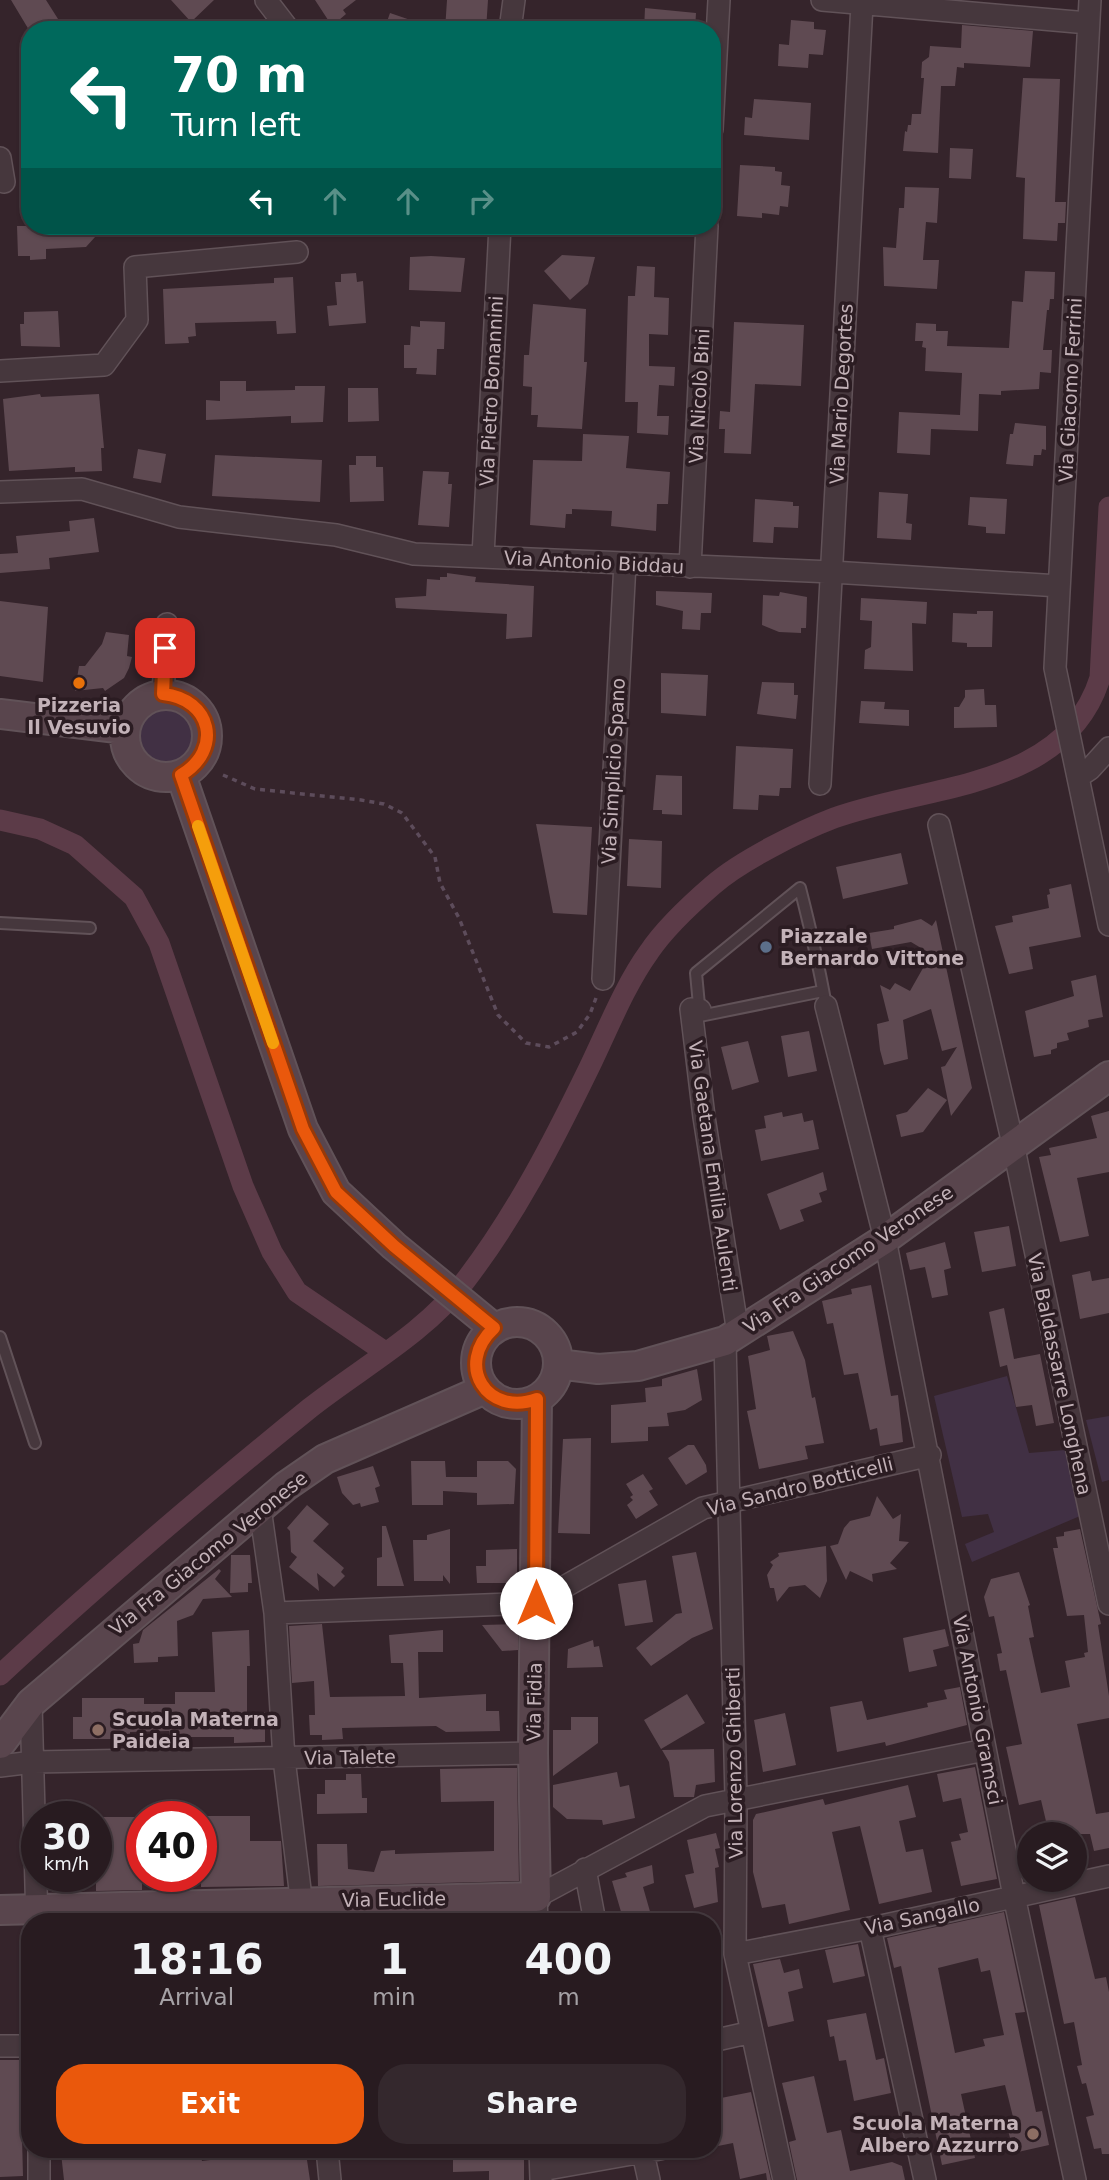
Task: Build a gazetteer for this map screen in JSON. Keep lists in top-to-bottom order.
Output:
{
  "streets": {
    "street": [
      "Via Giacomo Ferrini",
      "Via Pietro Bonannini",
      "Via Mario Degortes",
      "Via Nicolò Bini",
      "Via Antonio Biddau",
      "Via Simplicio Spano",
      "Via Gaetana Emilia Aulenti",
      "Via Fra Giacomo Veronese",
      "Via Baldassarre Longhena",
      "Via Sandro Botticelli",
      "Via Fidia",
      "Via Antonio Gramsci",
      "Via Talete",
      "Via Lorenzo Ghiberti",
      "Via Euclide",
      "Via Sangallo"
    ]
  },
  "crossings": [
    ["Via Giacomo Ferrini", "Via Antonio Biddau"],
    ["Via Pietro Bonannini", "Via Antonio Biddau"],
    ["Via Mario Degortes", "Via Antonio Biddau"],
    ["Via Nicolò Bini", "Via Antonio Biddau"],
    ["Via Antonio Biddau", "Via Simplicio Spano"],
    ["Via Gaetana Emilia Aulenti", "Via Fra Giacomo Veronese"],
    ["Via Gaetana Emilia Aulenti", "Via Lorenzo Ghiberti"],
    ["Via Fra Giacomo Veronese", "Via Baldassarre Longhena"],
    ["Via Fra Giacomo Veronese", "Via Fidia"],
    ["Via Fra Giacomo Veronese", "Via Antonio Gramsci"],
    ["Via Fra Giacomo Veronese", "Via Lorenzo Ghiberti"],
    ["Via Sandro Botticelli", "Via Fidia"],
    ["Via Sandro Botticelli", "Via Antonio Gramsci"],
    ["Via Sandro Botticelli", "Via Lorenzo Ghiberti"],
    ["Via Fidia", "Via Talete"],
    ["Via Fidia", "Via Euclide"],
    ["Via Antonio Gramsci", "Via Sangallo"],
    ["Via Lorenzo Ghiberti", "Via Sangallo"]
  ],
  "places": [
    "Pizzeria Il Vesuvio",
    "Piazzale Bernardo Vittone",
    "Scuola Materna Paideia",
    "Scuola Materna Albero Azzurro"
  ],
  "page": {
    "turn": ["70 m", "Turn left"],
    "speed": "30 km/h",
    "limit": "40",
    "eta": [
      "18:16",
      "Arrival",
      "1",
      "min",
      "400",
      "m"
    ],
    "buttons": ["Exit", "Share"]
  }
}
